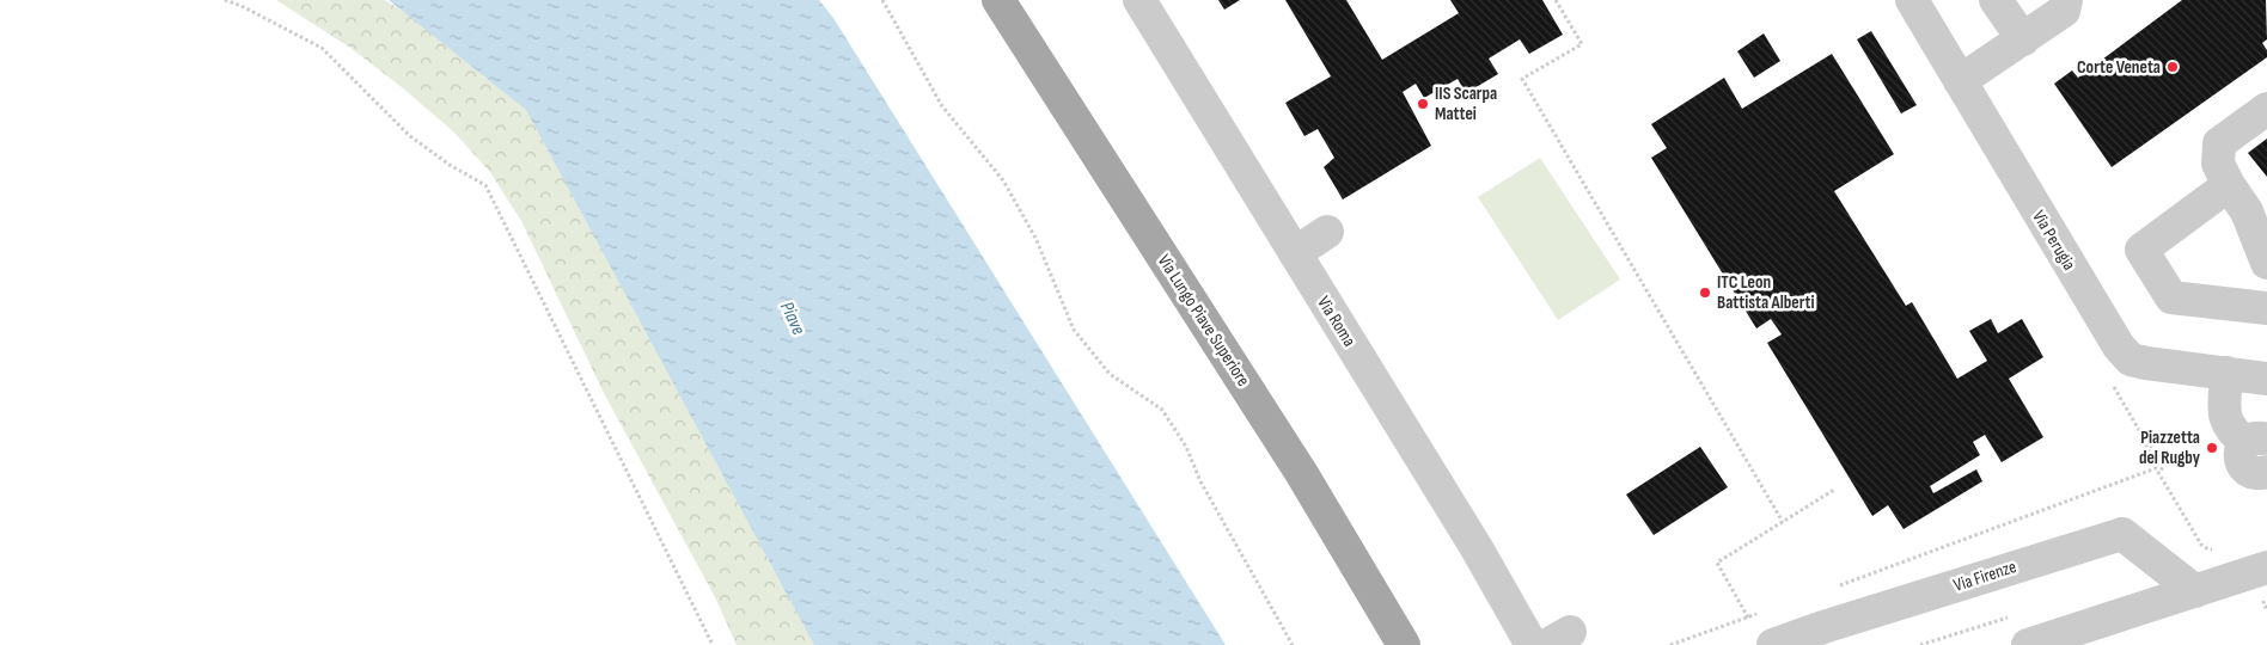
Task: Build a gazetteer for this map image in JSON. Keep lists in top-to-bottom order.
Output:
{
  "streets": {
    "main road": ["Via Lungo Piave Superiore"],
    "street": ["Via Perugia", "Via Roma", "Via Firenze"]
  },
  "water": ["Piave"],
  "places": [
    "Corte Veneta",
    "IIS Scarpa Mattei",
    "ITC Leon Battista Alberti",
    "Piazzetta del Rugby"
  ]
}
